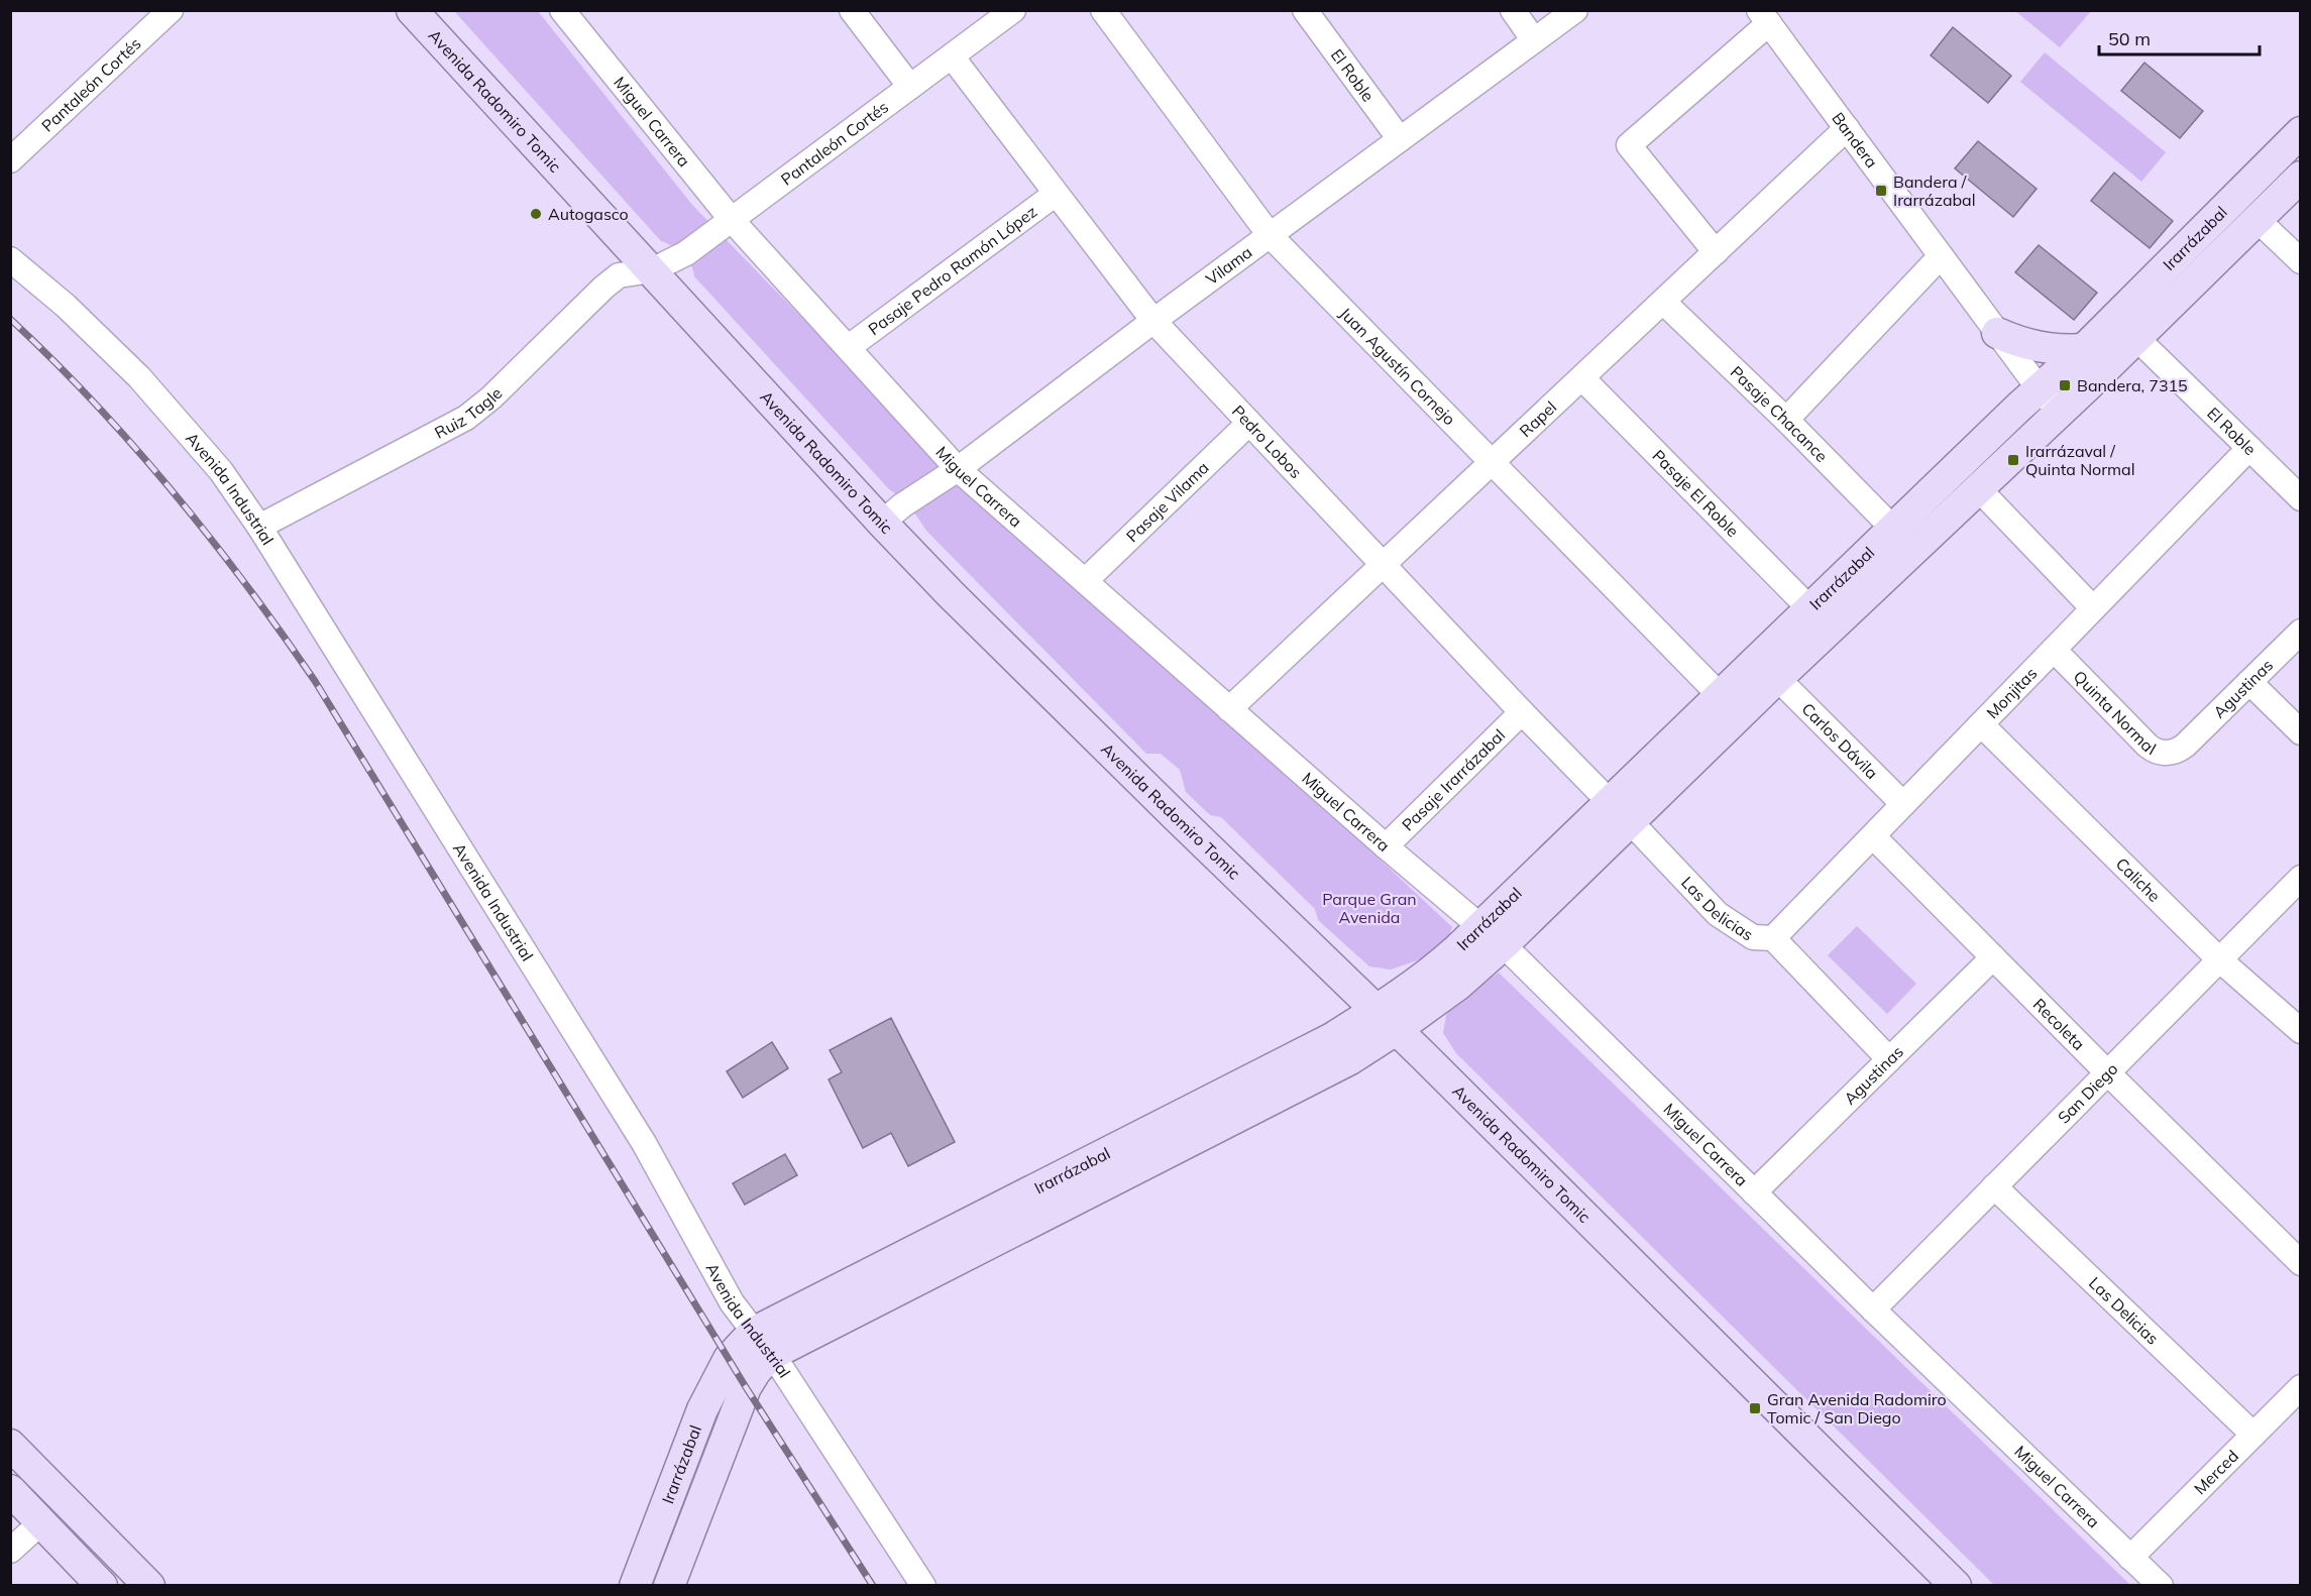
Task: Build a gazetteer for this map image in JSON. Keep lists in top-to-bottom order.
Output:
{
  "streets": {
    "main road": ["Avenida Radomiro Tomic", "Irarrázabal"],
    "street": [
      "El Roble",
      "Pantaleón Cortés",
      "Miguel Carrera",
      "Bandera",
      "Vilama",
      "Pasaje Pedro Ramón López",
      "Juan Agustín Cornejo",
      "Ruiz Tagle",
      "Pasaje Chacance",
      "Rapel",
      "Pedro Lobos",
      "Avenida Industrial",
      "Pasaje El Roble",
      "Pasaje Vilama",
      "Agustinas",
      "Monjitas",
      "Quinta Normal",
      "Carlos Dávila",
      "Pasaje Irarrázabal",
      "Caliche",
      "Las Delicias",
      "Recoleta",
      "San Diego",
      "Merced"
    ]
  },
  "crossings": [
    ["El Roble", "Irarrázabal"],
    ["El Roble", "Vilama"],
    ["El Roble", "Monjitas"],
    ["Pantaleón Cortés", "Avenida Radomiro Tomic"],
    ["Pantaleón Cortés", "Miguel Carrera"],
    ["Pantaleón Cortés", "Ruiz Tagle"],
    ["Pantaleón Cortés", "Pedro Lobos"],
    ["Avenida Radomiro Tomic", "Irarrázabal"],
    ["Avenida Radomiro Tomic", "Vilama"],
    ["Avenida Radomiro Tomic", "Ruiz Tagle"],
    ["Miguel Carrera", "Irarrázabal"],
    ["Miguel Carrera", "Vilama"],
    ["Miguel Carrera", "Pasaje Pedro Ramón López"],
    ["Miguel Carrera", "Rapel"],
    ["Miguel Carrera", "Pasaje Vilama"],
    ["Miguel Carrera", "Agustinas"],
    ["Miguel Carrera", "Pasaje Irarrázabal"],
    ["Miguel Carrera", "San Diego"],
    ["Miguel Carrera", "Merced"],
    ["Bandera", "Irarrázabal"],
    ["Bandera", "Rapel"],
    ["Irarrázabal", "Juan Agustín Cornejo"],
    ["Irarrázabal", "Pasaje Chacance"],
    ["Irarrázabal", "Pedro Lobos"],
    ["Irarrázabal", "Avenida Industrial"],
    ["Irarrázabal", "Pasaje El Roble"],
    ["Irarrázabal", "Carlos Dávila"],
    ["Irarrázabal", "Las Delicias"],
    ["Vilama", "Juan Agustín Cornejo"],
    ["Vilama", "Pedro Lobos"],
    ["Pasaje Pedro Ramón López", "Pedro Lobos"],
    ["Juan Agustín Cornejo", "Rapel"],
    ["Ruiz Tagle", "Avenida Industrial"],
    ["Pasaje Chacance", "Rapel"],
    ["Rapel", "Pedro Lobos"],
    ["Rapel", "Pasaje El Roble"],
    ["Pedro Lobos", "Pasaje Vilama"],
    ["Pedro Lobos", "Pasaje Irarrázabal"],
    ["Pedro Lobos", "Las Delicias"],
    ["Agustinas", "Quinta Normal"],
    ["Agustinas", "Las Delicias"],
    ["Agustinas", "Recoleta"],
    ["Monjitas", "Quinta Normal"],
    ["Monjitas", "Carlos Dávila"],
    ["Monjitas", "Caliche"],
    ["Monjitas", "Las Delicias"],
    ["Monjitas", "Recoleta"],
    ["Caliche", "San Diego"],
    ["Las Delicias", "San Diego"],
    ["Las Delicias", "Merced"],
    ["Recoleta", "San Diego"]
  ],
  "parks": ["Parque Gran Avenida"],
  "places": {
    "transit": [
      "Bandera / Irarrázabal",
      "Bandera, 7315",
      "Irarrázaval / Quinta Normal",
      "Gran Avenida Radomiro Tomic / San Diego"
    ],
    "other": ["Autogasco"]
  },
  "scale_bar": "50 m"
}
